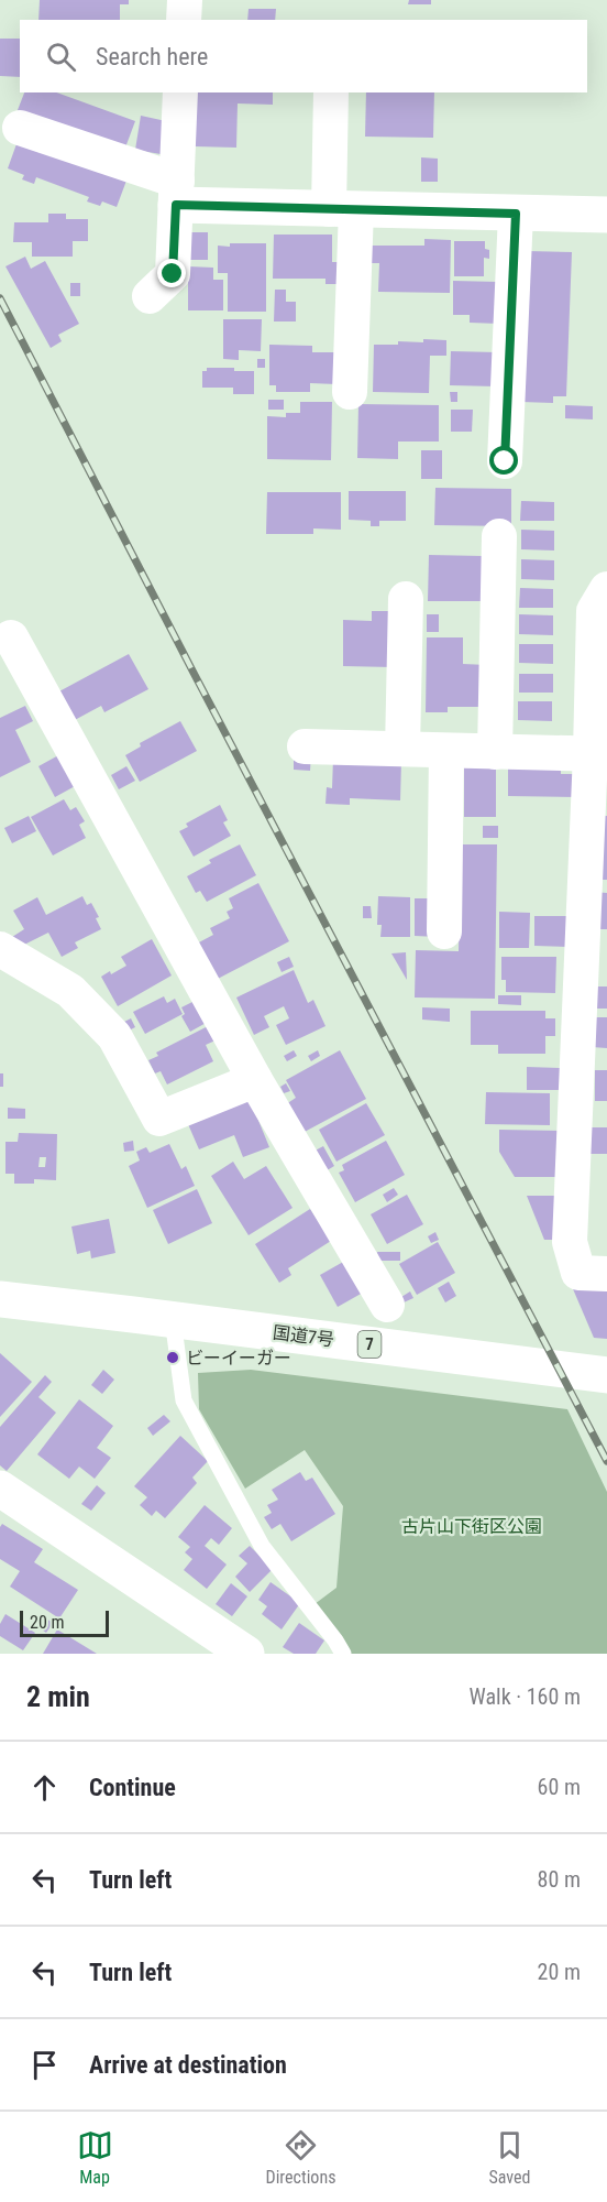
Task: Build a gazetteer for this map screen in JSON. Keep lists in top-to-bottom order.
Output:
{
  "streets": {
    "main road": ["国道7号", "7"]
  },
  "parks": ["古片山下街区公園"],
  "places": ["ビーイーガー"],
  "scale_bar": "20 m",
  "page": {
    "search": "Search here",
    "scale": "20 m",
    "heading": ["2 min", "Walk · 160 m"],
    "list": [
      ["Continue", "60 m"],
      ["Turn left", "80 m"],
      ["Turn left", "20 m"],
      "Arrive at destination"
    ],
    "nav": ["Map", "Directions", "Saved"]
  }
}
